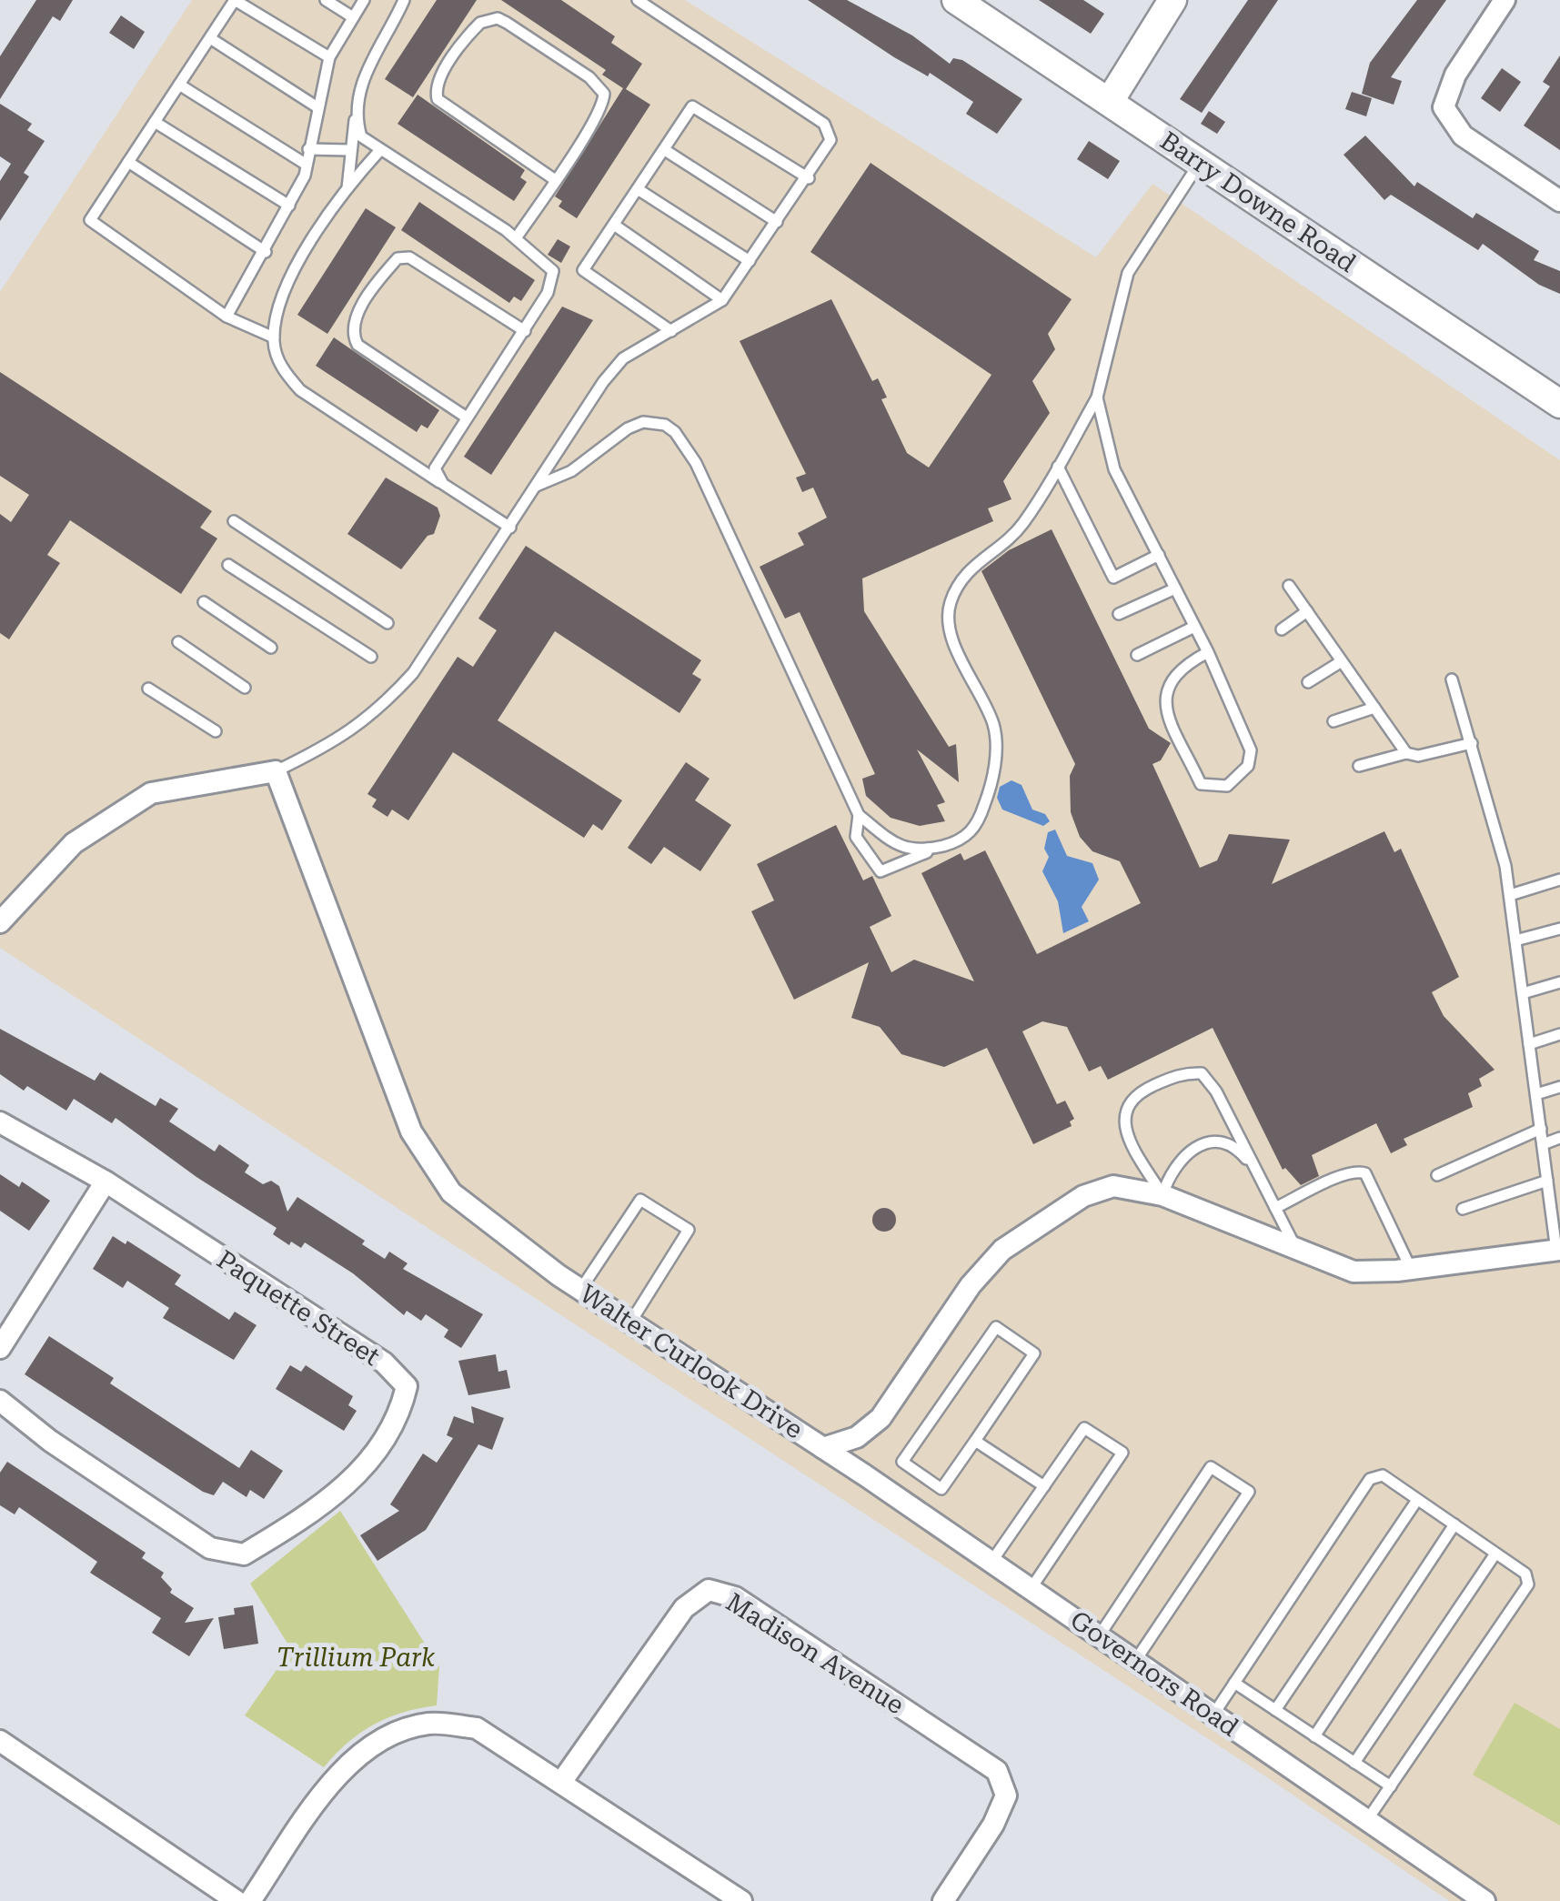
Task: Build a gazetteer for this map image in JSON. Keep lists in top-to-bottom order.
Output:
{
  "streets": {
    "main road": ["Barry Downe Road"],
    "street": [
      "Paquette Street",
      "Walter Curlook Drive",
      "Madison Avenue",
      "Governors Road"
    ]
  },
  "crossings": [
    ["Walter Curlook Drive", "Governors Road"]
  ],
  "parks": ["Trillium Park"]
}
